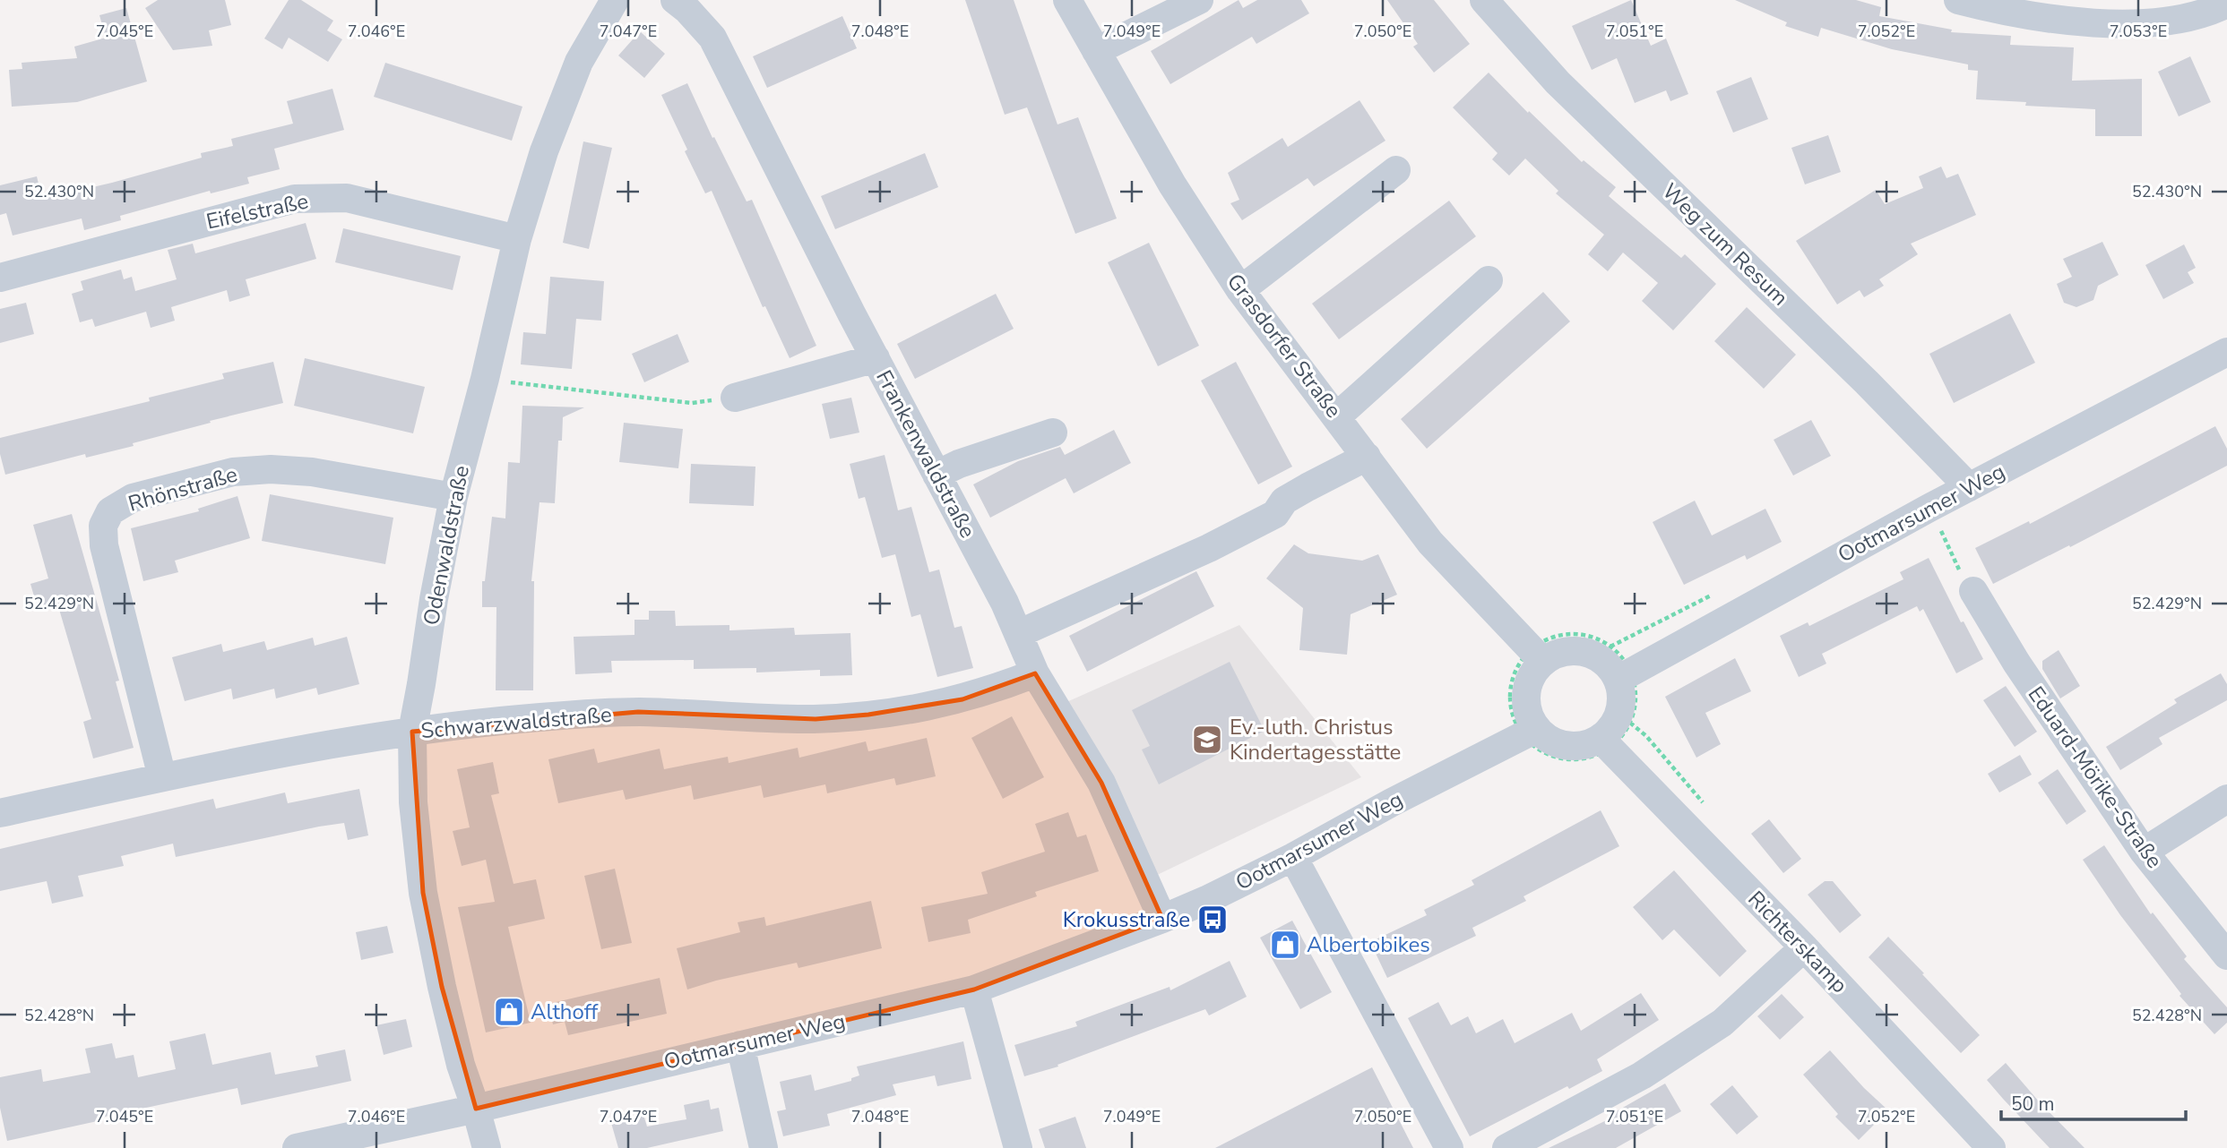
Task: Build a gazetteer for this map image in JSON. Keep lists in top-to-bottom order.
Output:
{
  "streets": {
    "street": [
      "Eifelstraße",
      "Weg zum Resum",
      "Grasdorfer Straße",
      "Frankenwaldstraße",
      "Rhönstraße",
      "Ootmarsumer Weg",
      "Odenwaldstraße",
      "Schwarzwaldstraße",
      "Eduard-Mörike-Straße",
      "Richterskamp"
    ]
  },
  "crossings": [
    ["Eifelstraße", "Odenwaldstraße"],
    ["Weg zum Resum", "Ootmarsumer Weg"],
    ["Grasdorfer Straße", "Ootmarsumer Weg"],
    ["Grasdorfer Straße", "Richterskamp"],
    ["Frankenwaldstraße", "Ootmarsumer Weg"],
    ["Frankenwaldstraße", "Schwarzwaldstraße"],
    ["Rhönstraße", "Odenwaldstraße"],
    ["Rhönstraße", "Schwarzwaldstraße"],
    ["Ootmarsumer Weg", "Odenwaldstraße"],
    ["Ootmarsumer Weg", "Richterskamp"],
    ["Odenwaldstraße", "Schwarzwaldstraße"]
  ],
  "places": {
    "school or university": ["Ev.-luth. Christus Kindertagesstätte"],
    "bus stop": ["Krokusstraße"],
    "shop": ["Albertobikes", "Althoff"]
  },
  "scale_bar": "50 m",
  "coordinates": [
    "7.045°E",
    "7.046°E",
    "7.047°E",
    "7.048°E",
    "7.049°E",
    "7.050°E",
    "7.051°E",
    "7.052°E",
    "7.053°E",
    "52.430°N",
    "52.429°N",
    "52.428°N"
  ]
}
